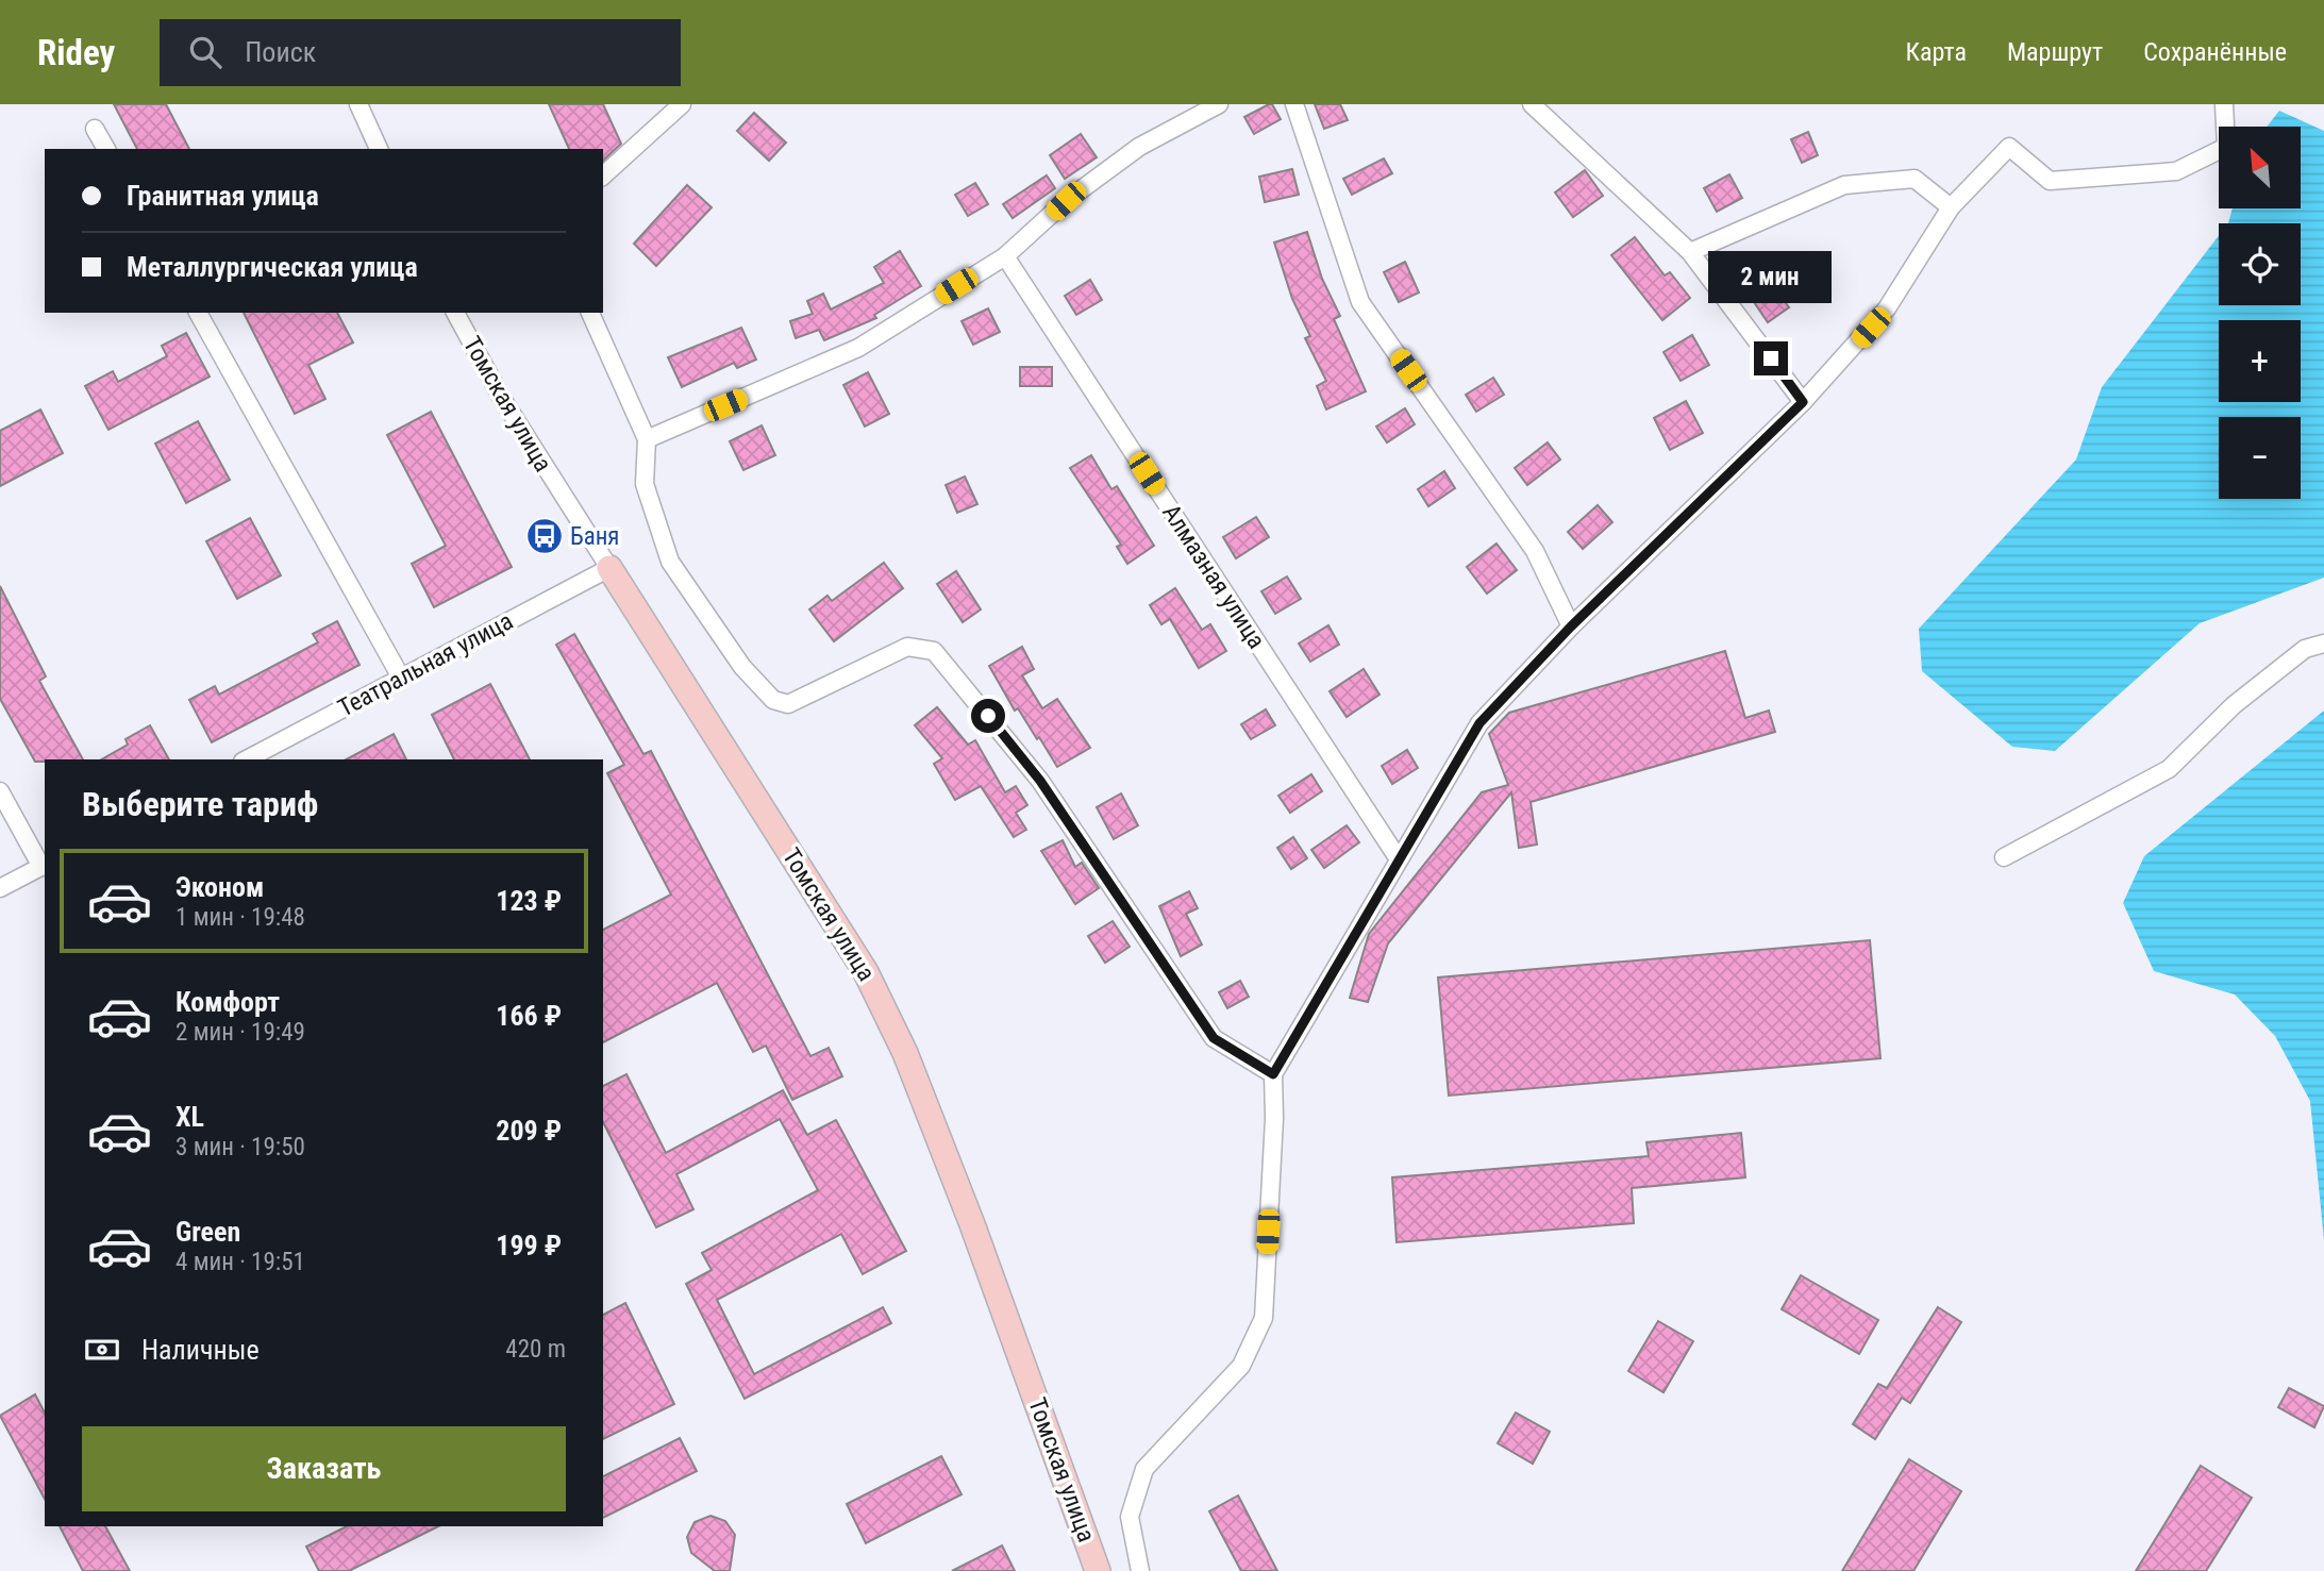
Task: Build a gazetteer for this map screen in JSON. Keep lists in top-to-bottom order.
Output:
{
  "streets": {
    "street": ["Томская улица", "Алмазная улица", "Театральная улица"]
  },
  "crossings": [
    ["Томская улица", "Театральная улица"]
  ],
  "places": {
    "bus stop": ["Баня"]
  },
  "north": "top left",
  "page": {
    "header": "Ridey",
    "search": "Поиск",
    "nav": ["Карта", "Маршрут", "Сохранённые"],
    "map_buttons": ["+", "−"],
    "banner": ["Гранитная улица", "Металлургическая улица"],
    "bubble": "2 мин",
    "heading": "Выберите тариф",
    "list": [
      {
        "name": "Эконом",
        "note": "1 мин · 19:48",
        "value": "123 ₽"
      },
      {
        "name": "Комфорт",
        "note": "2 мин · 19:49",
        "value": "166 ₽"
      },
      {
        "name": "XL",
        "note": "3 мин · 19:50",
        "value": "209 ₽"
      },
      {
        "name": "Green",
        "note": "4 мин · 19:51",
        "value": "199 ₽"
      }
    ],
    "pay": ["Наличные", "420 m"],
    "buttons": "Заказать"
  }
}
